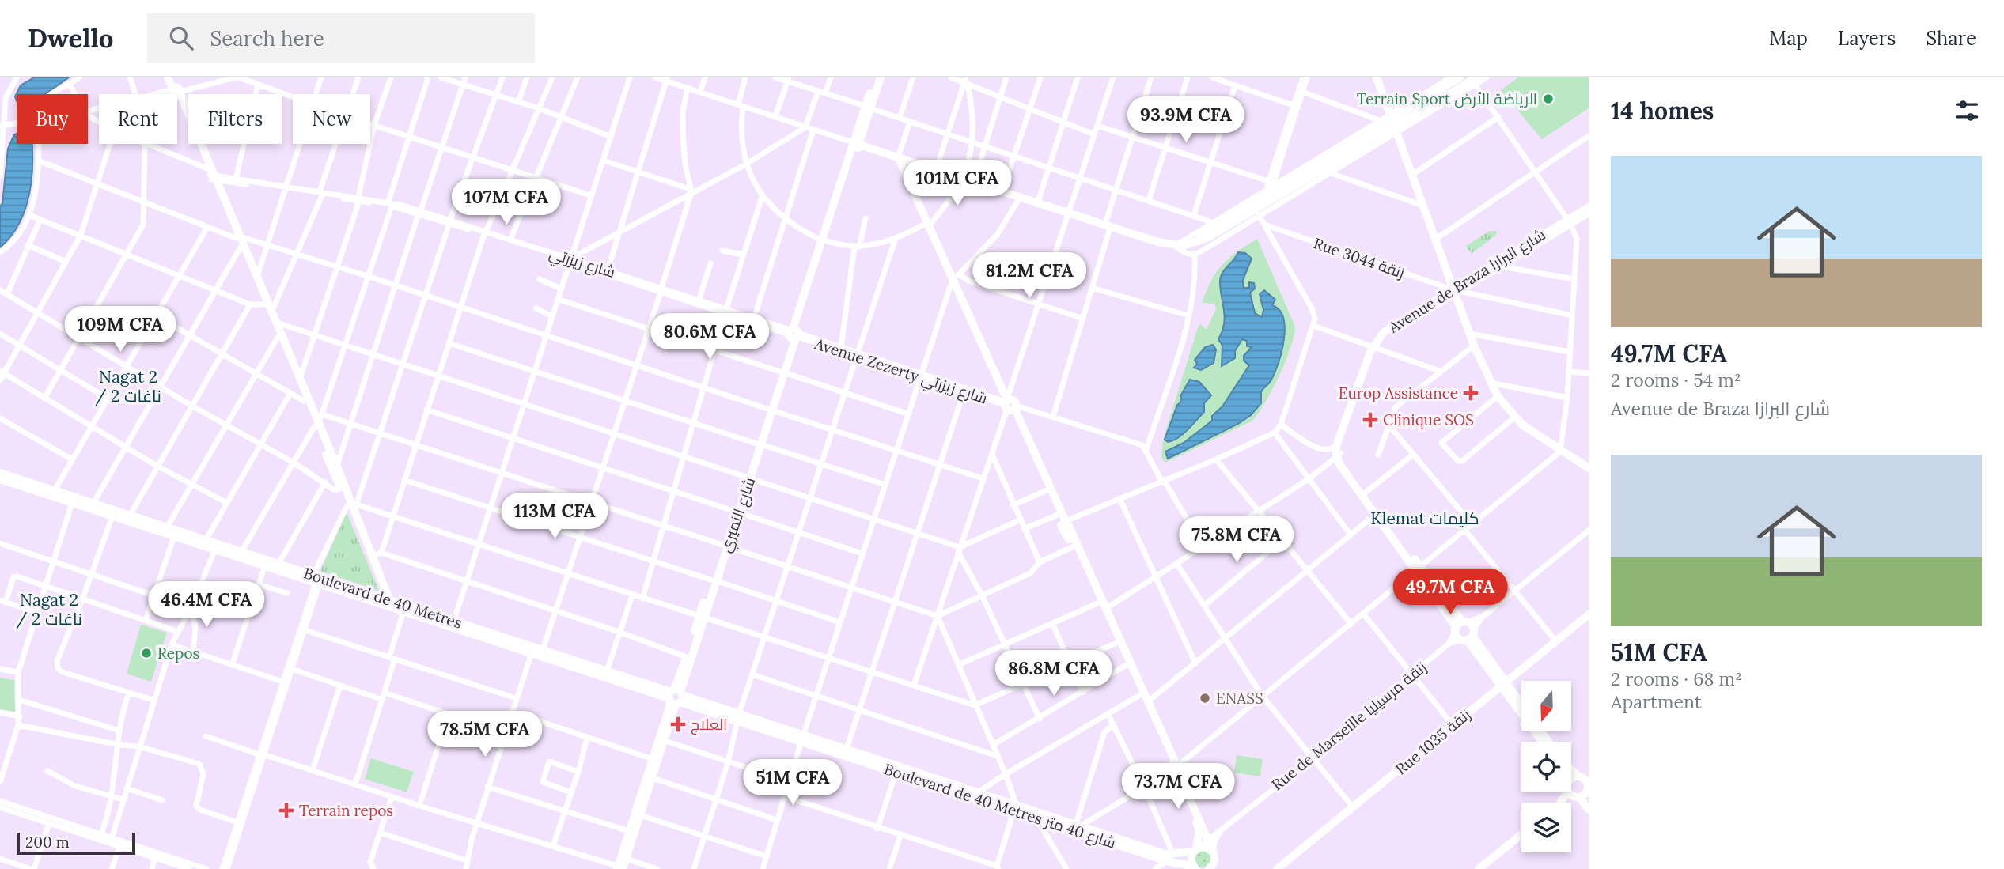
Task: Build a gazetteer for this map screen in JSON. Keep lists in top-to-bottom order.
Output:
{
  "streets": {
    "main road": [
      "Avenue de Braza شارع البرازا",
      "شارع النميري",
      "Boulevard de 40 Metres",
      "Rue 1035 زنقة",
      "Boulevard de 40 Metres شارع 40 متر"
    ],
    "street": [
      "Rue 3044 زنقة",
      "شارع زيزرتي",
      "Avenue Zezerty شارع زيزرتي",
      "Rue de Marseille زنقة مرسيليا"
    ]
  },
  "crossings": [
    ["Rue 3044 زنقة", "Avenue de Braza شارع البرازا"],
    ["شارع زيزرتي", "Avenue Zezerty شارع زيزرتي"],
    ["شارع زيزرتي", "شارع النميري"],
    ["Avenue Zezerty شارع زيزرتي", "شارع النميري"],
    ["شارع النميري", "Boulevard de 40 Metres"],
    ["شارع النميري", "Boulevard de 40 Metres شارع 40 متر"],
    ["Boulevard de 40 Metres", "Boulevard de 40 Metres شارع 40 متر"],
    ["Rue de Marseille زنقة مرسيليا", "Boulevard de 40 Metres شارع 40 متر"]
  ],
  "districts": ["Nagat 2 / ناغات 2", "Klemat كليمات", "Nagat 2 / ناغات 2"],
  "places": {
    "other": ["Terrain Sport الرياضة الأرض", "Repos", "ENASS"],
    "health": [
      "Europ Assistance",
      "Clinique SOS",
      "العلاج",
      "Terrain repos"
    ]
  },
  "scale_bar": "200 m",
  "north": "bottom",
  "page": {
    "header": "Dwello",
    "search": "Search here",
    "nav": ["Map", "Layers", "Share"],
    "heading": "14 homes",
    "chip": [
      "Buy",
      "Rent",
      "Filters",
      "New"
    ],
    "price": [
      "93.9M CFA",
      "101M CFA",
      "107M CFA",
      "81.2M CFA",
      "109M CFA",
      "80.6M CFA",
      "113M CFA",
      "75.8M CFA",
      "49.7M CFA",
      "46.4M CFA",
      "86.8M CFA",
      "78.5M CFA",
      "51M CFA",
      "73.7M CFA"
    ],
    "list": [
      {
        "name": "49.7M CFA",
        "note": "2 rooms · 54 m² · Avenue de Braza شارع البرازا"
      },
      {
        "name": "51M CFA",
        "note": "2 rooms · 68 m² · Apartment"
      }
    ],
    "scale": "200 m"
  }
}
